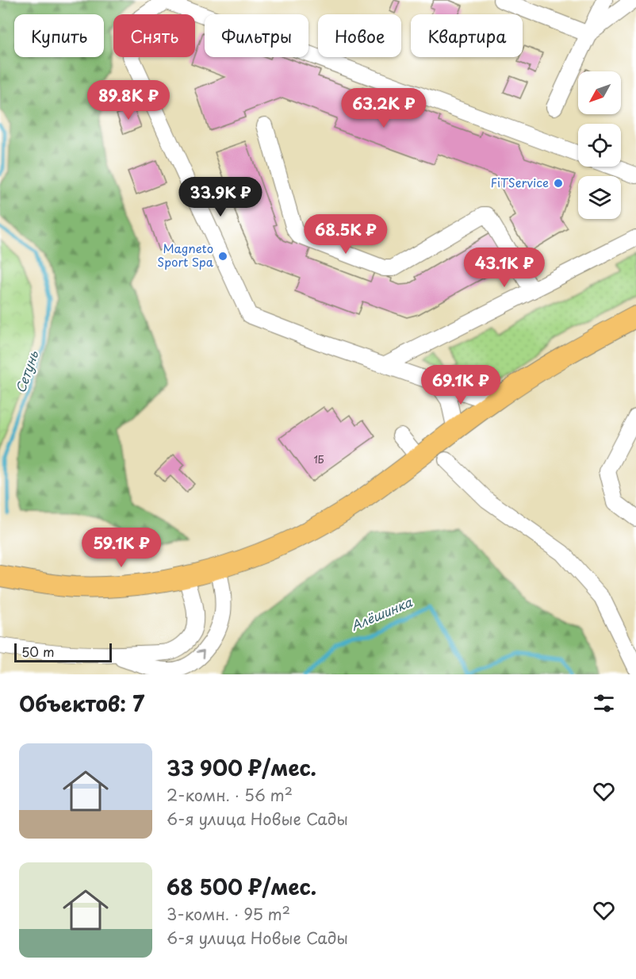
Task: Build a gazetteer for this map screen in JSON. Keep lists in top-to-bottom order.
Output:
{
  "water": ["Сетунь", "Алёшинка"],
  "places": ["FiTService", "Magneto Sport Spa"],
  "house_numbers": ["1Б"],
  "scale_bar": "50 m",
  "north": "bottom left",
  "page": {
    "chip": [
      "Купить",
      "Снять",
      "Фильтры",
      "Новое",
      "Квартира"
    ],
    "price": [
      "89.8K ₽",
      "63.2K ₽",
      "33.9K ₽",
      "68.5K ₽",
      "43.1K ₽",
      "69.1K ₽",
      "59.1K ₽"
    ],
    "scale": "50 m",
    "heading": "Объектов: 7",
    "list": [
      {
        "name": "33 900 ₽/мес.",
        "note": "2-комн. · 56 m² · 6-я улица Новые Сады"
      },
      {
        "name": "68 500 ₽/мес.",
        "note": "3-комн. · 95 m² · 6-я улица Новые Сады"
      }
    ]
  }
}
